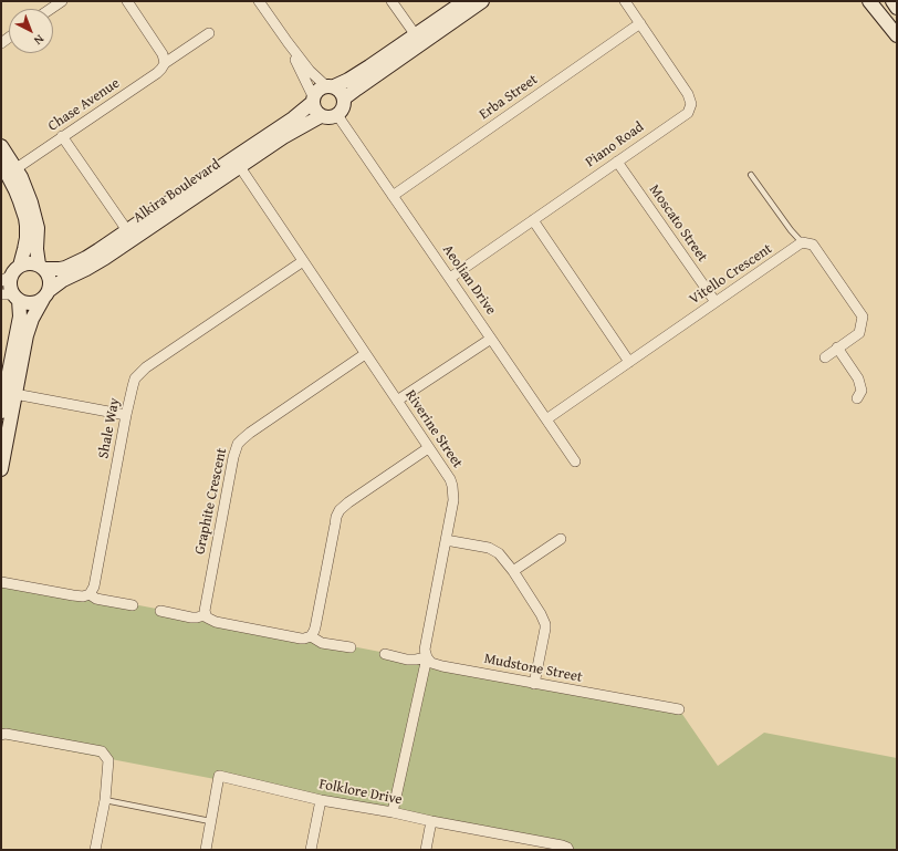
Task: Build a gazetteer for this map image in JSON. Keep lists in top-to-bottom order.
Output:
{
  "streets": {
    "street": [
      "Erba Street",
      "Chase Avenue",
      "Piano Road",
      "Alkira Boulevard",
      "Moscato Street",
      "Vitello Crescent",
      "Aeolian Drive",
      "Shale Way",
      "Riverine Street",
      "Graphite Crescent",
      "Mudstone Street",
      "Folklore Drive"
    ]
  },
  "crossings": [
    ["Erba Street", "Piano Road"],
    ["Erba Street", "Aeolian Drive"],
    ["Piano Road", "Moscato Street"],
    ["Piano Road", "Aeolian Drive"],
    ["Alkira Boulevard", "Aeolian Drive"],
    ["Alkira Boulevard", "Riverine Street"],
    ["Moscato Street", "Vitello Crescent"],
    ["Vitello Crescent", "Aeolian Drive"],
    ["Shale Way", "Riverine Street"],
    ["Riverine Street", "Graphite Crescent"],
    ["Riverine Street", "Mudstone Street"],
    ["Riverine Street", "Folklore Drive"]
  ],
  "north": "bottom right"
}
